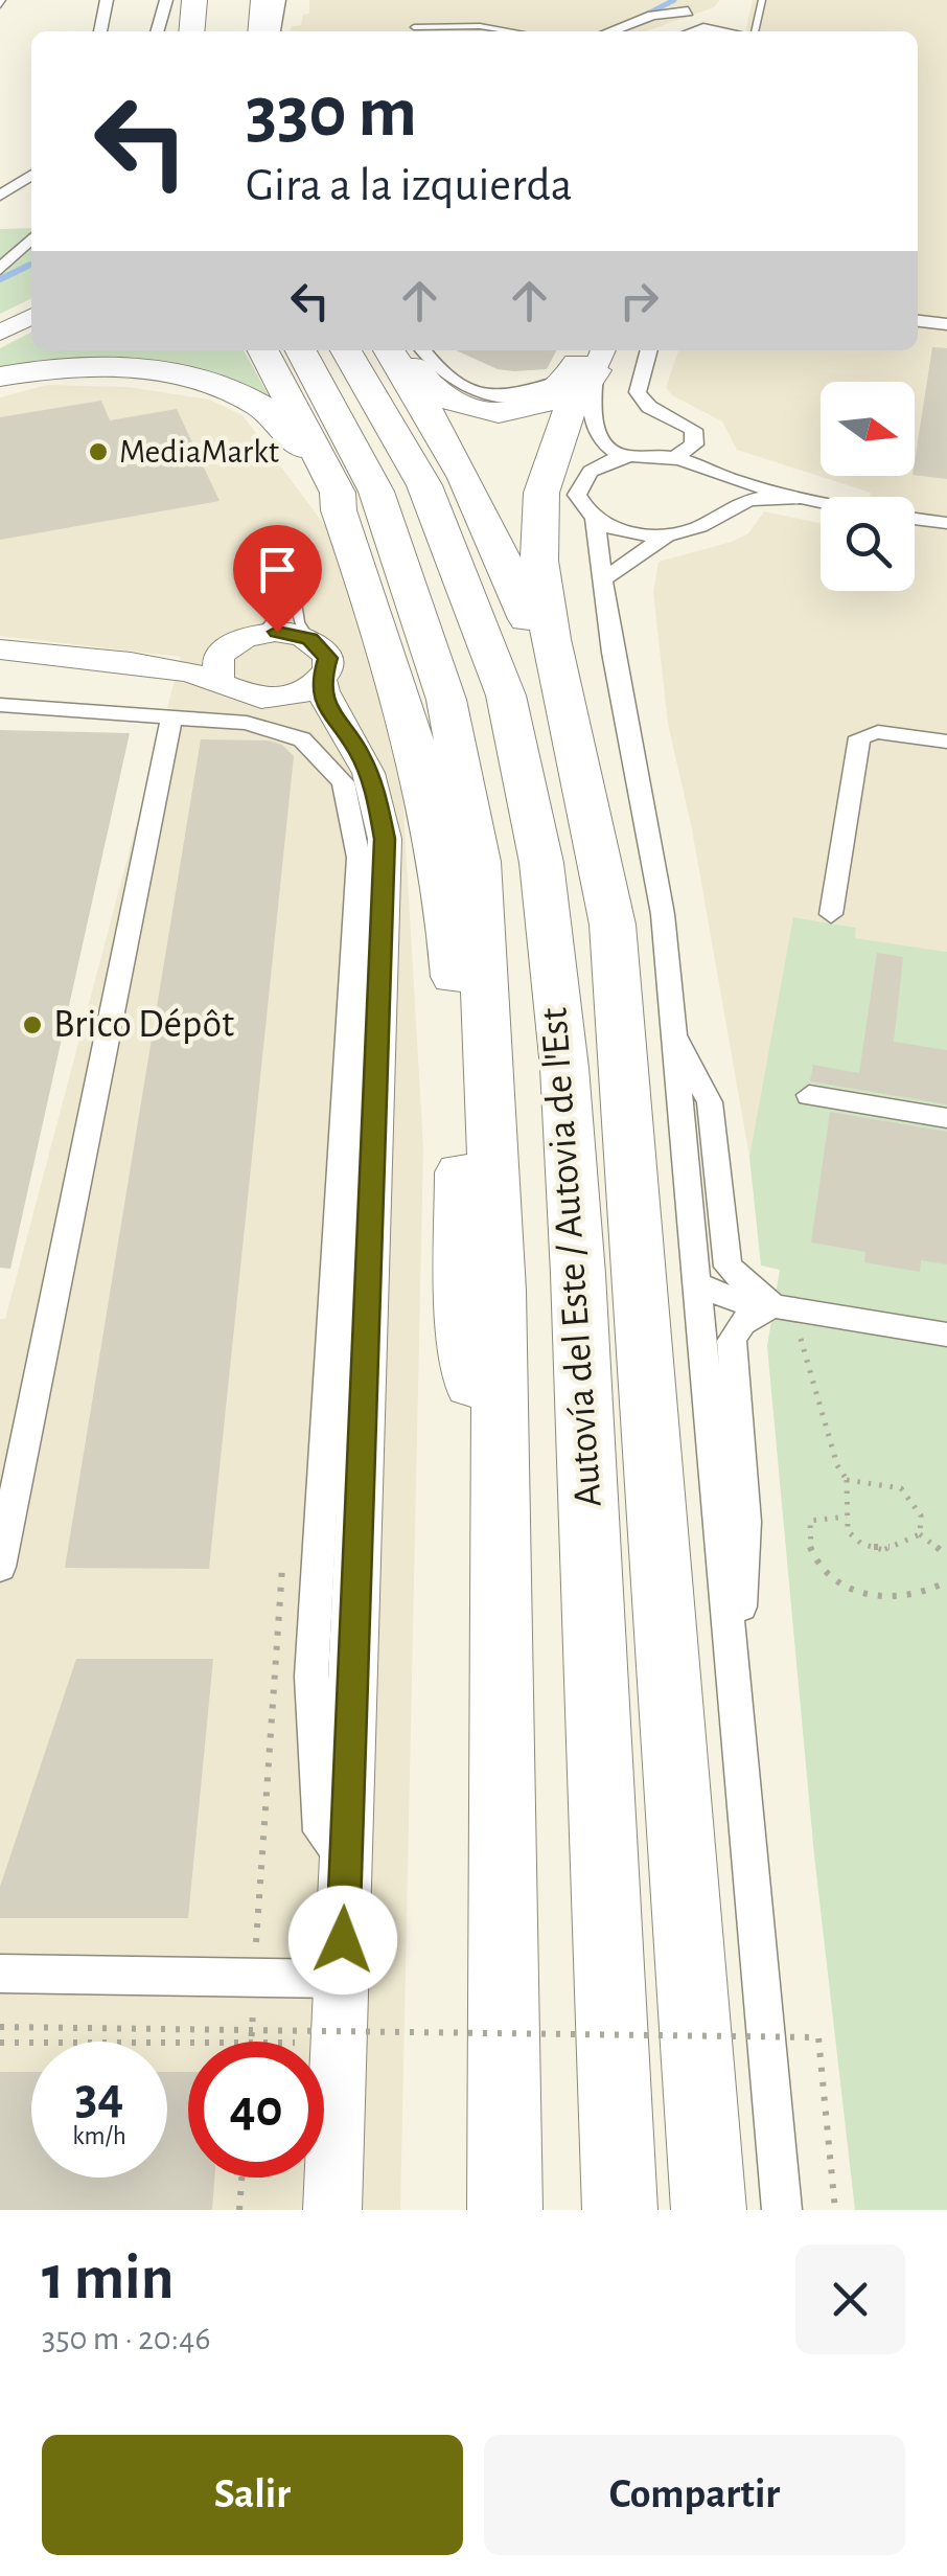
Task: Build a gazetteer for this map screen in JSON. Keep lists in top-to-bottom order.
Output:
{
  "streets": {
    "highway": ["Autovía del Este / Autovia de l'Est"]
  },
  "places": ["MediaMarkt", "Brico Dépôt"],
  "north": "right",
  "page": {
    "turn": ["330 m", "Gira a la izquierda"],
    "speed": "34 km/h",
    "limit": "40",
    "heading": ["1 min", "350 m · 20:46"],
    "buttons": ["Salir", "Compartir"]
  }
}
